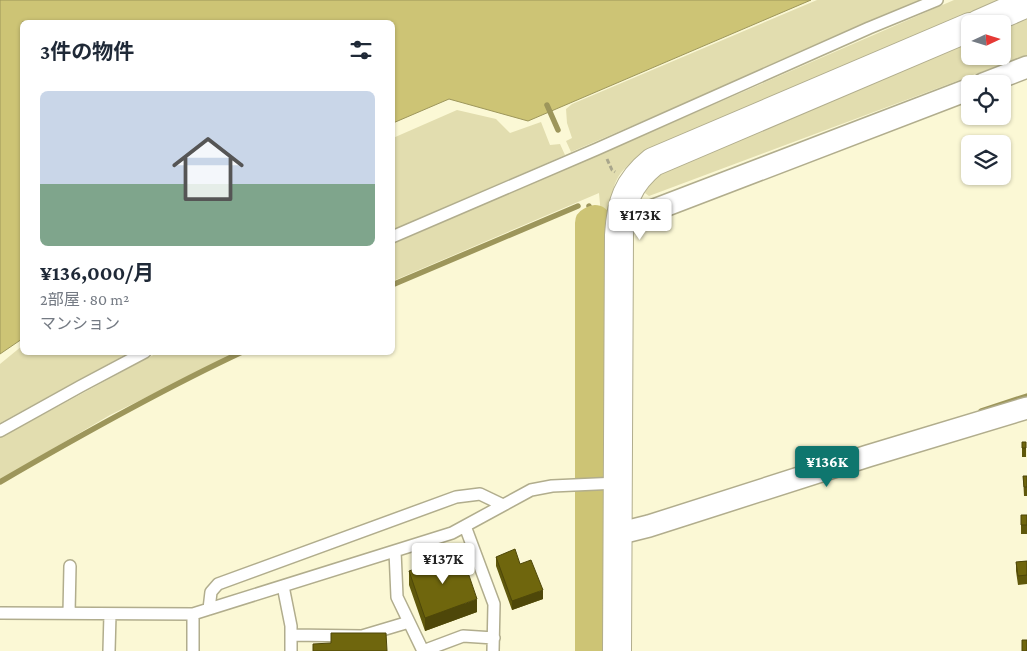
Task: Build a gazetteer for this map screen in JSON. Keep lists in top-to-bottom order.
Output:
{
  "north": "right",
  "page": {
    "heading": "3件の物件",
    "list": [
      {
        "name": "¥136,000/月",
        "note": "2部屋 · 80 m² · マンション"
      }
    ],
    "price": ["¥173K", "¥136K", "¥137K"]
  }
}
